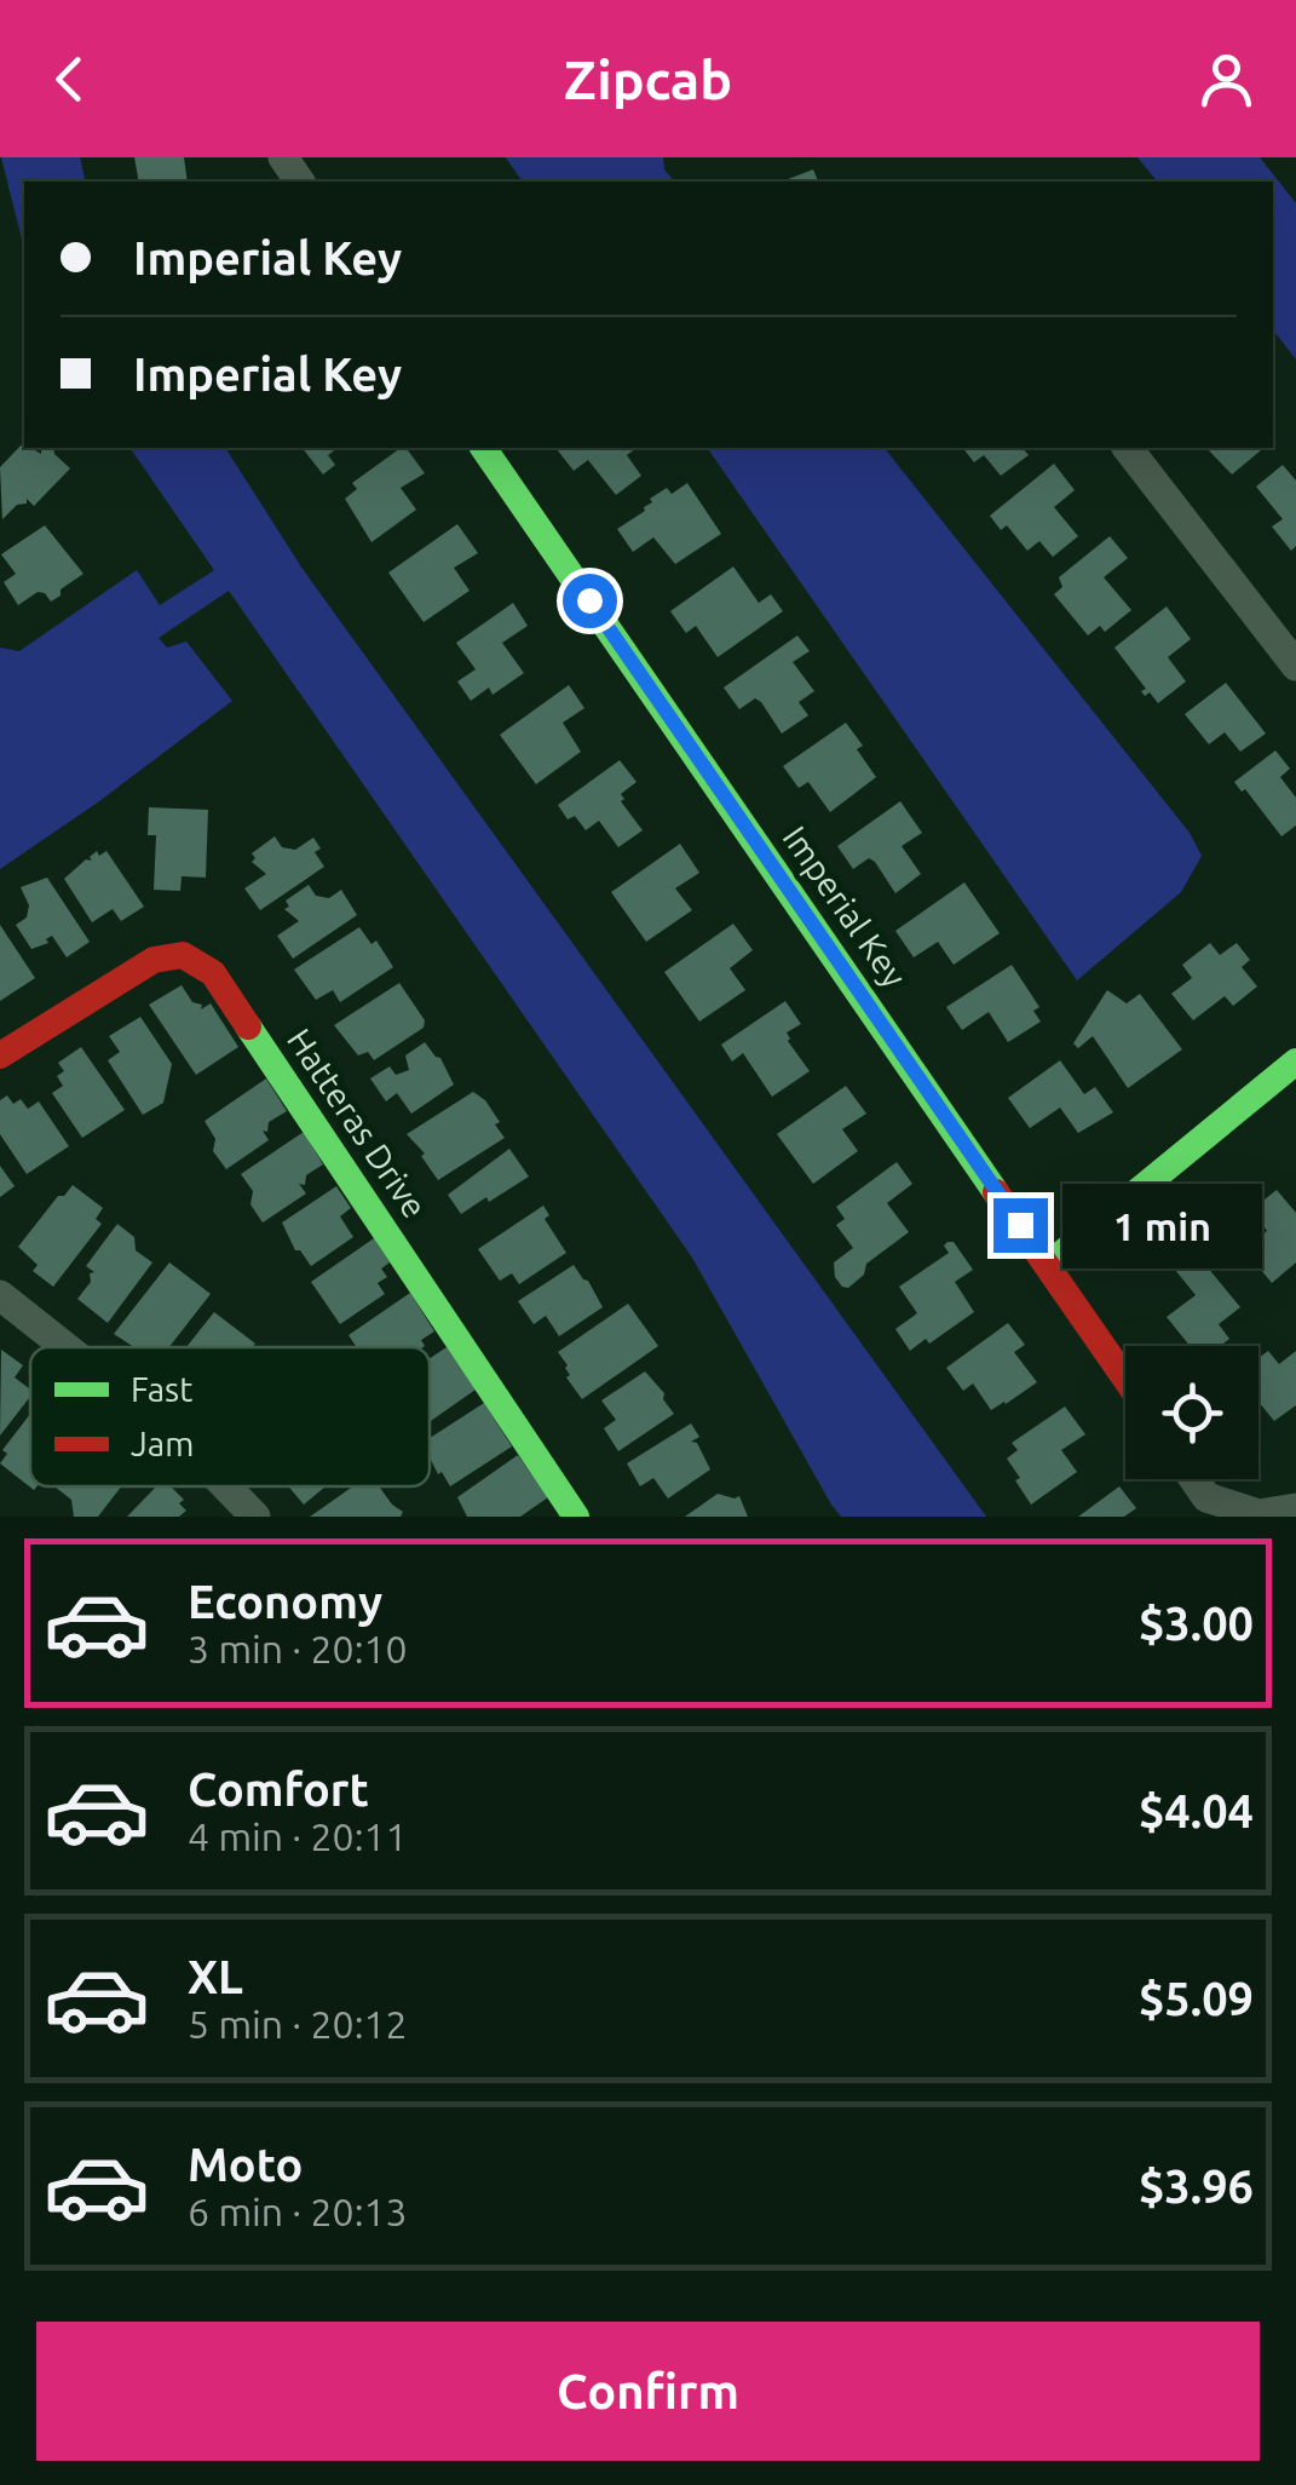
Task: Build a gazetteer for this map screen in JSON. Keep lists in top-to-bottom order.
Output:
{
  "streets": {
    "street": ["Imperial Key", "Hatteras Drive"]
  },
  "legend": ["Fast", "Jam"],
  "page": {
    "header": "Zipcab",
    "banner": ["Imperial Key", "Imperial Key"],
    "bubble": "1 min",
    "list": [
      {
        "name": "Economy",
        "note": "3 min · 20:10",
        "value": "$3.00"
      },
      {
        "name": "Comfort",
        "note": "4 min · 20:11",
        "value": "$4.04"
      },
      {
        "name": "XL",
        "note": "5 min · 20:12",
        "value": "$5.09"
      },
      {
        "name": "Moto",
        "note": "6 min · 20:13",
        "value": "$3.96"
      }
    ],
    "buttons": "Confirm"
  }
}
